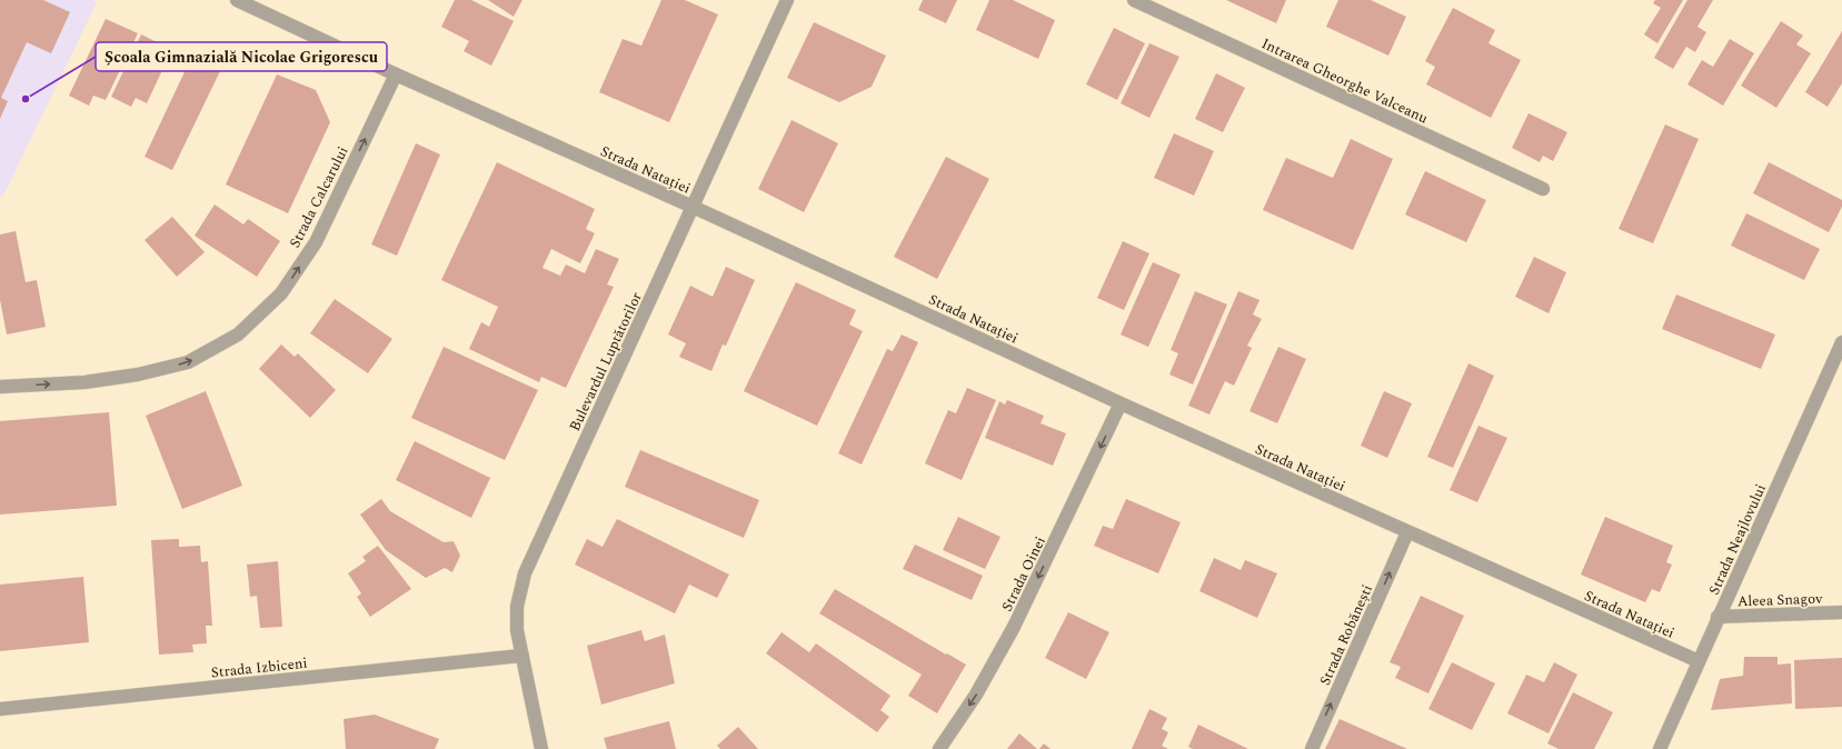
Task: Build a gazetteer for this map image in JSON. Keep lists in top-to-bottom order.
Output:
{
  "streets": {
    "street": [
      "Intrarea Gheorghe Valceanu",
      "Strada Natației",
      "Strada Calcarului",
      "Bulevardul Luptătorilor",
      "Strada Neajlovului",
      "Strada Oinei",
      "Aleea Snagov",
      "Strada Robănești",
      "Strada Izbiceni"
    ]
  },
  "crossings": [
    ["Strada Natației", "Strada Calcarului"],
    ["Strada Natației", "Bulevardul Luptătorilor"],
    ["Strada Natației", "Strada Neajlovului"],
    ["Strada Natației", "Strada Oinei"],
    ["Strada Natației", "Strada Robănești"],
    ["Bulevardul Luptătorilor", "Strada Izbiceni"],
    ["Strada Neajlovului", "Aleea Snagov"]
  ],
  "one_way": ["Strada Calcarului", "Strada Oinei", "Strada Robănești"],
  "places": ["Școala Gimnazială Nicolae Grigorescu"]
}
